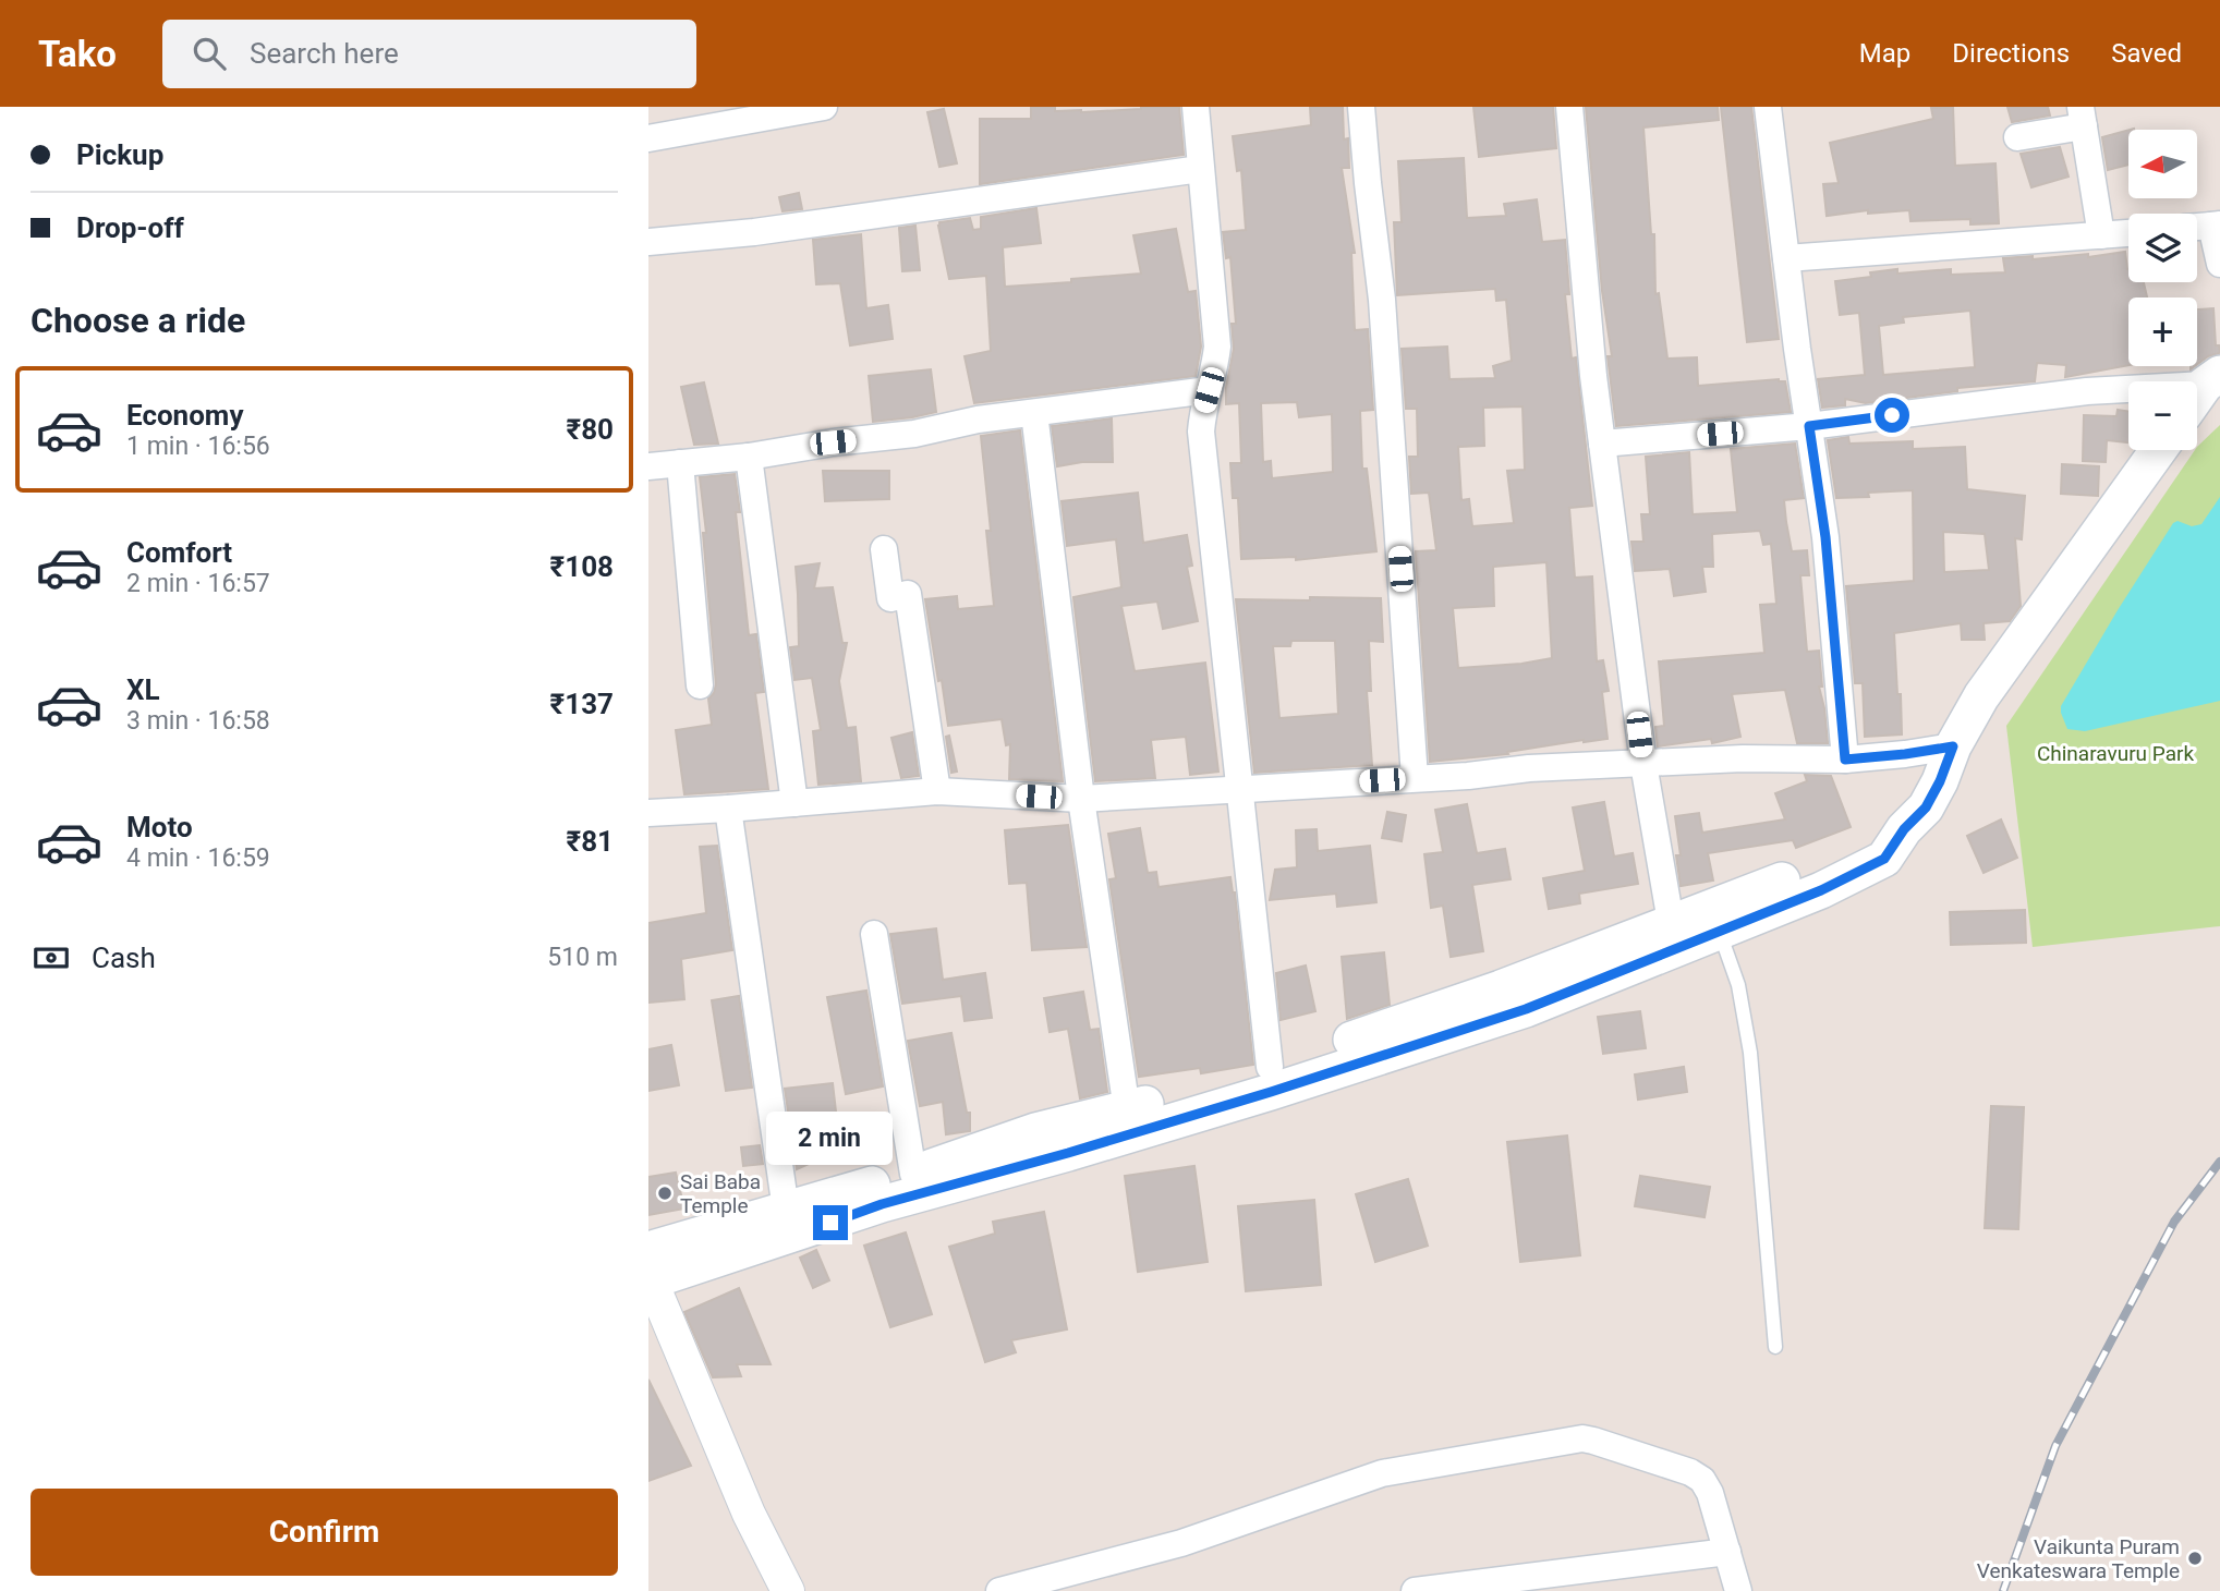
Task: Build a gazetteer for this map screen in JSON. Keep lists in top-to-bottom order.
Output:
{
  "parks": ["Chinaravuru Park"],
  "places": ["Sai Baba Temple", "Vaikunta Puram Venkateswara Temple"],
  "north": "left",
  "page": {
    "header": "Tako",
    "search": "Search here",
    "nav": ["Map", "Directions", "Saved"],
    "banner": ["Pickup", "Drop-off"],
    "map_buttons": ["+", "−"],
    "heading": "Choose a ride",
    "list": [
      {
        "name": "Economy",
        "note": "1 min · 16:56",
        "value": "₹80"
      },
      {
        "name": "Comfort",
        "note": "2 min · 16:57",
        "value": "₹108"
      },
      {
        "name": "XL",
        "note": "3 min · 16:58",
        "value": "₹137"
      },
      {
        "name": "Moto",
        "note": "4 min · 16:59",
        "value": "₹81"
      }
    ],
    "pay": ["Cash", "510 m"],
    "bubble": "2 min",
    "buttons": "Confirm"
  }
}
